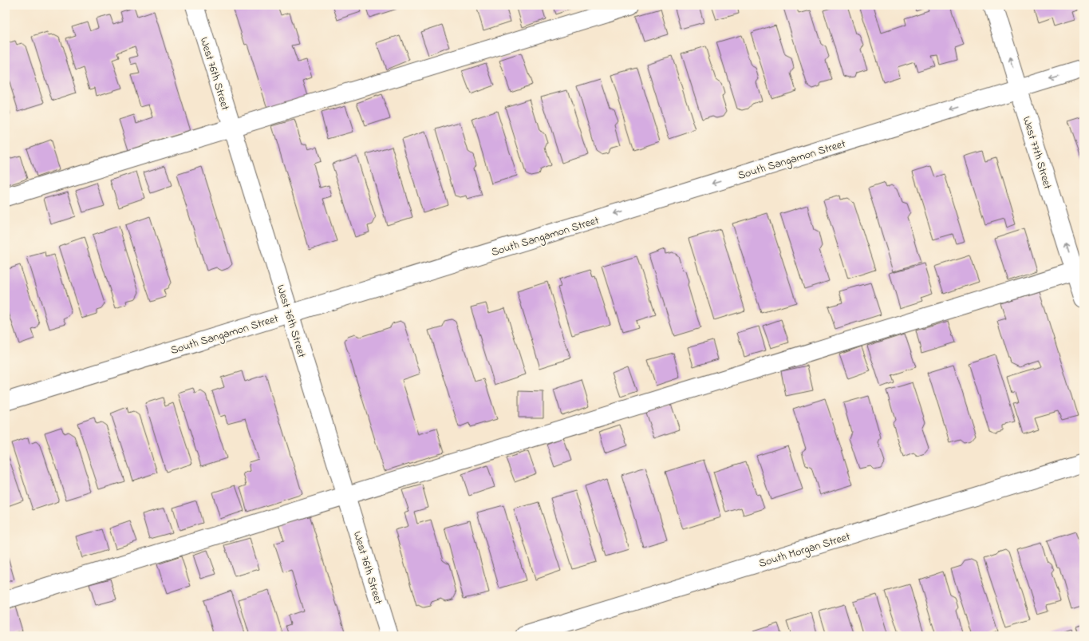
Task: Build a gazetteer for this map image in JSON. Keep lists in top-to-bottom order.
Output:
{
  "streets": {
    "street": [
      "West 76th Street",
      "West 77th Street",
      "South Sangamon Street",
      "South Morgan Street"
    ]
  },
  "crossings": [
    ["West 76th Street", "South Sangamon Street"],
    ["West 77th Street", "South Sangamon Street"]
  ],
  "one_way": ["West 77th Street", "South Sangamon Street"]
}
